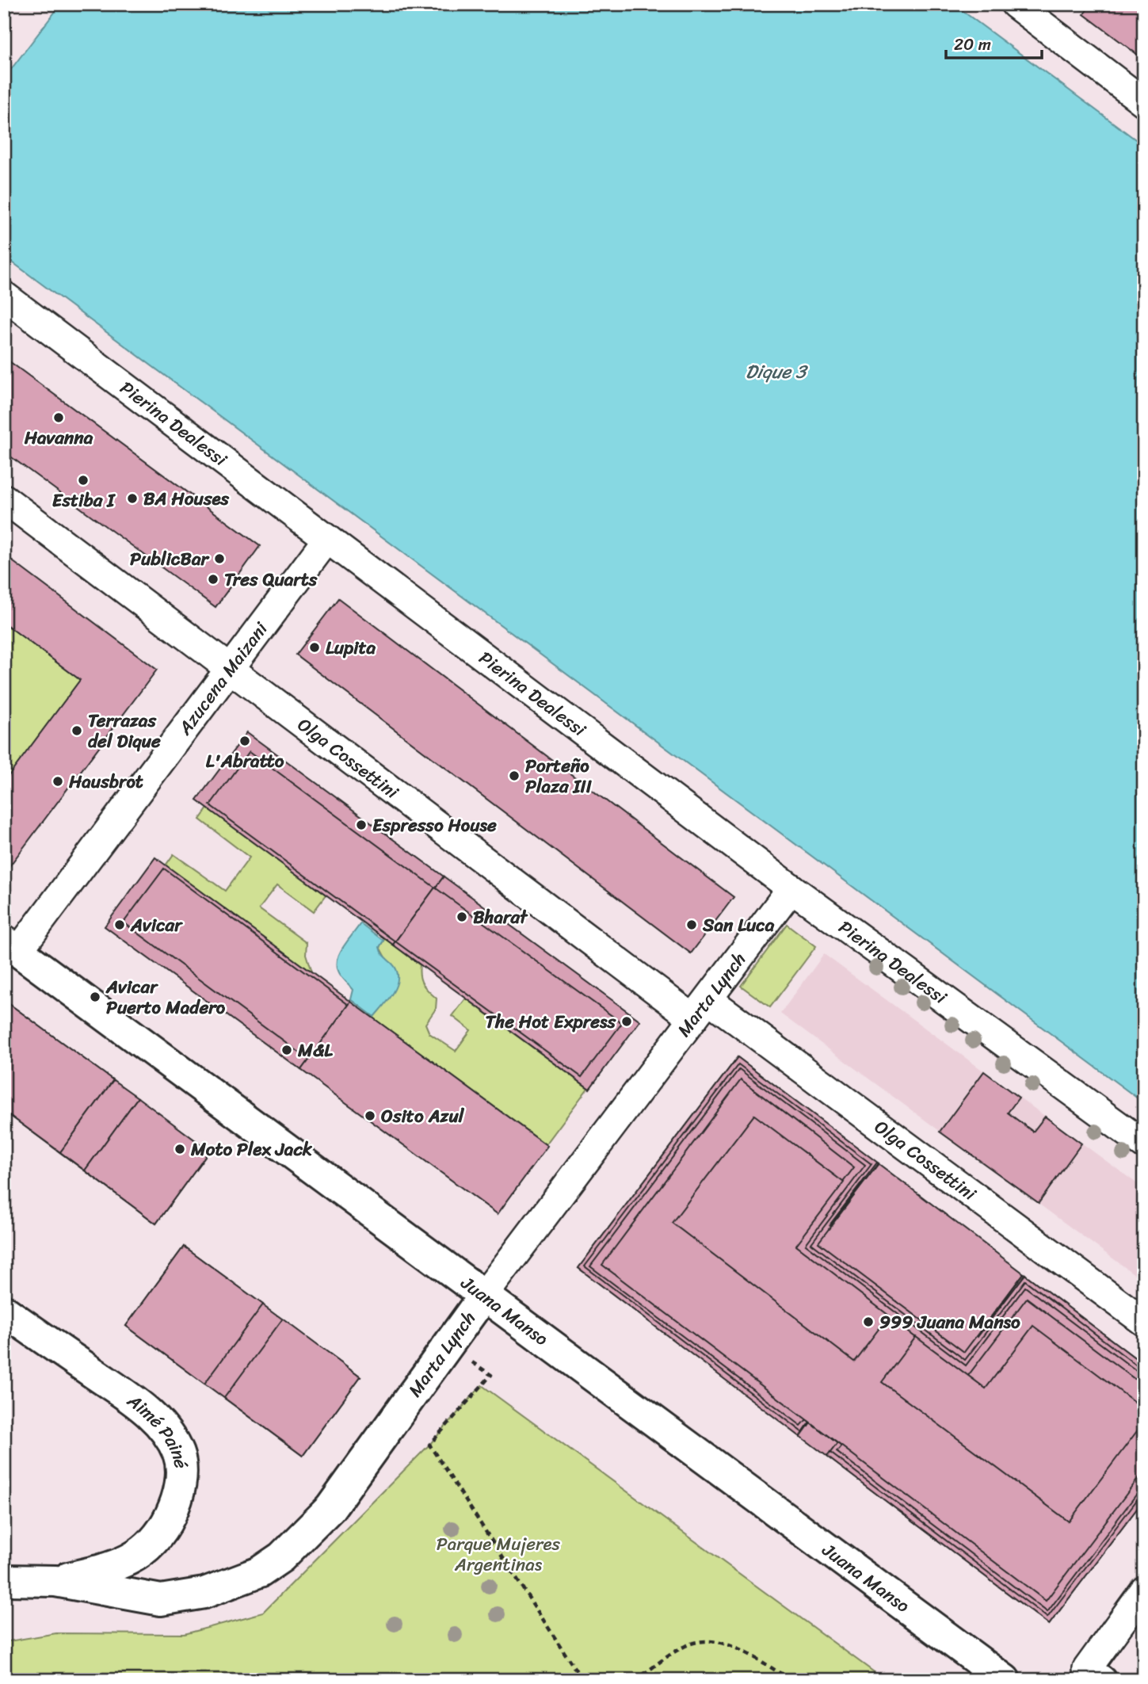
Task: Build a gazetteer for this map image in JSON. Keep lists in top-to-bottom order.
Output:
{
  "streets": {
    "street": [
      "Pierina Dealessi",
      "Azucena Maizani",
      "Olga Cossettini",
      "Marta Lynch",
      "Juana Manso",
      "Aimé Painé"
    ]
  },
  "crossings": [
    ["Pierina Dealessi", "Azucena Maizani"],
    ["Pierina Dealessi", "Marta Lynch"],
    ["Azucena Maizani", "Olga Cossettini"],
    ["Azucena Maizani", "Juana Manso"],
    ["Olga Cossettini", "Marta Lynch"],
    ["Marta Lynch", "Juana Manso"],
    ["Marta Lynch", "Aimé Painé"]
  ],
  "water": ["Dique 3"],
  "parks": ["Parque Mujeres Argentinas"],
  "places": [
    "Havanna",
    "Estiba I",
    "BA Houses",
    "PublicBar",
    "Tres Quarts",
    "Lupita",
    "Terrazas del Dique",
    "L'Abratto",
    "Porteño Plaza III",
    "Hausbrot",
    "Espresso House",
    "Bharat",
    "Avicar",
    "San Luca",
    "Avicar Puerto Madero",
    "The Hot Express",
    "M&L",
    "Osito Azul",
    "Moto Plex Jack",
    "999 Juana Manso"
  ],
  "scale_bar": "20 m"
}
